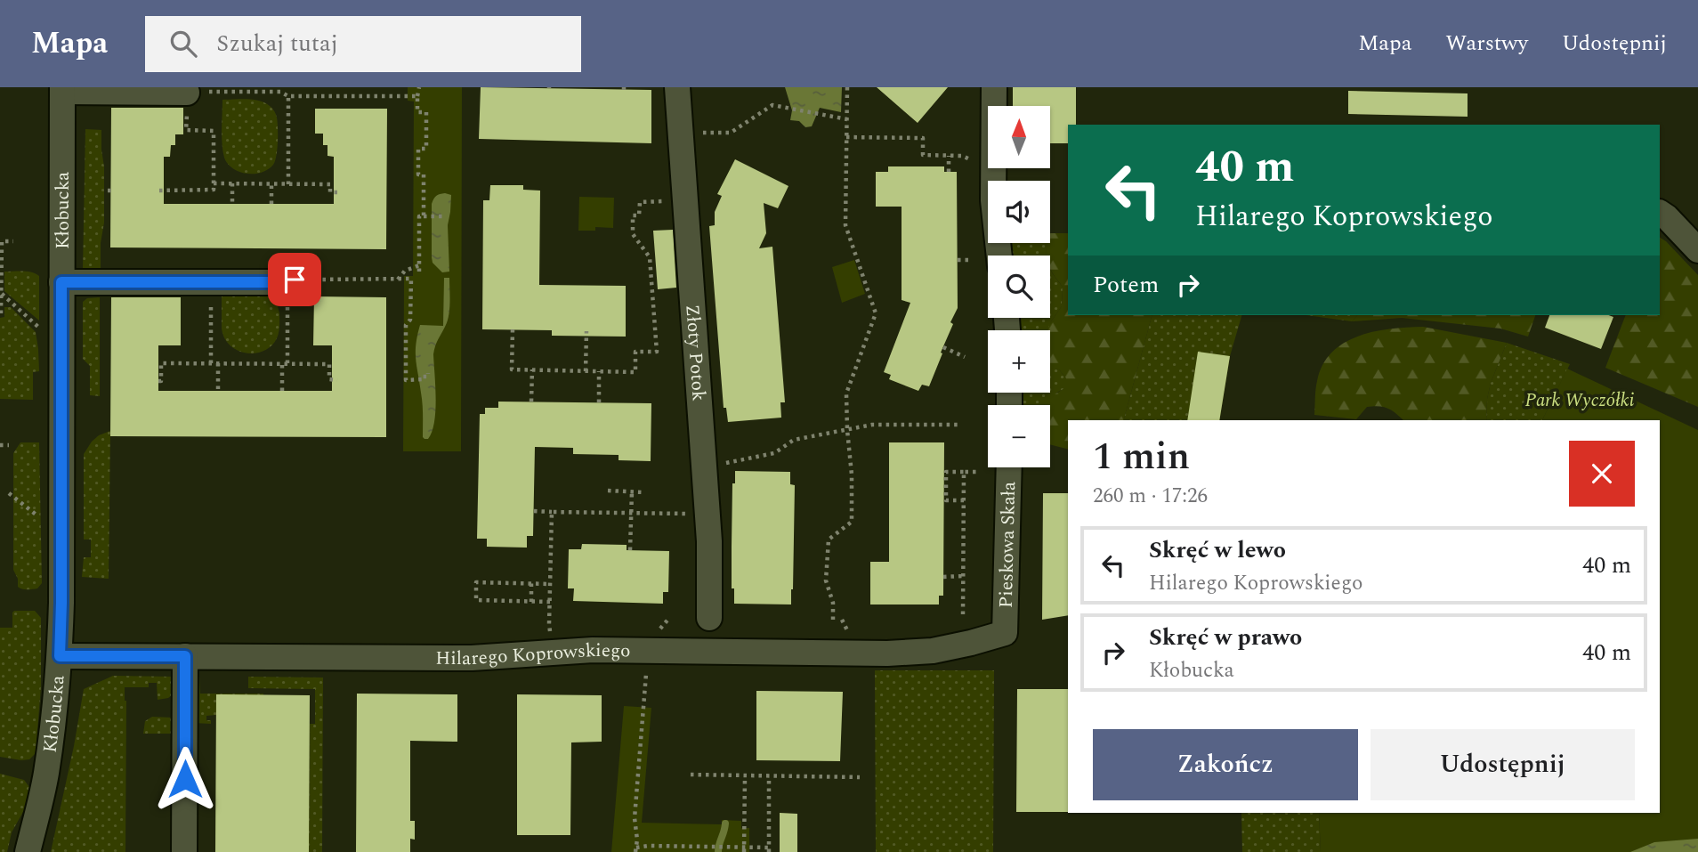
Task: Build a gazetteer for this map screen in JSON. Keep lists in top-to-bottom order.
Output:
{
  "streets": {
    "street": [
      "Kłobucka",
      "Złoty Potok",
      "Pieskowa Skała",
      "Hilarego Koprowskiego"
    ]
  },
  "crossings": [
    ["Kłobucka", "Hilarego Koprowskiego"],
    ["Pieskowa Skała", "Hilarego Koprowskiego"]
  ],
  "parks": ["Park Wyczółki"],
  "north": "top",
  "page": {
    "header": "Mapa",
    "search": "Szukaj tutaj",
    "nav": ["Mapa", "Warstwy", "Udostępnij"],
    "map_buttons": ["+", "−"],
    "turn": ["40 m", "Hilarego Koprowskiego"],
    "then": "Potem",
    "heading": ["1 min", "260 m · 17:26"],
    "list": [
      {
        "name": "Skręć w lewo",
        "note": "Hilarego Koprowskiego",
        "value": "40 m"
      },
      {
        "name": "Skręć w prawo",
        "note": "Kłobucka",
        "value": "40 m"
      }
    ],
    "buttons": ["Zakończ", "Udostępnij"]
  }
}
